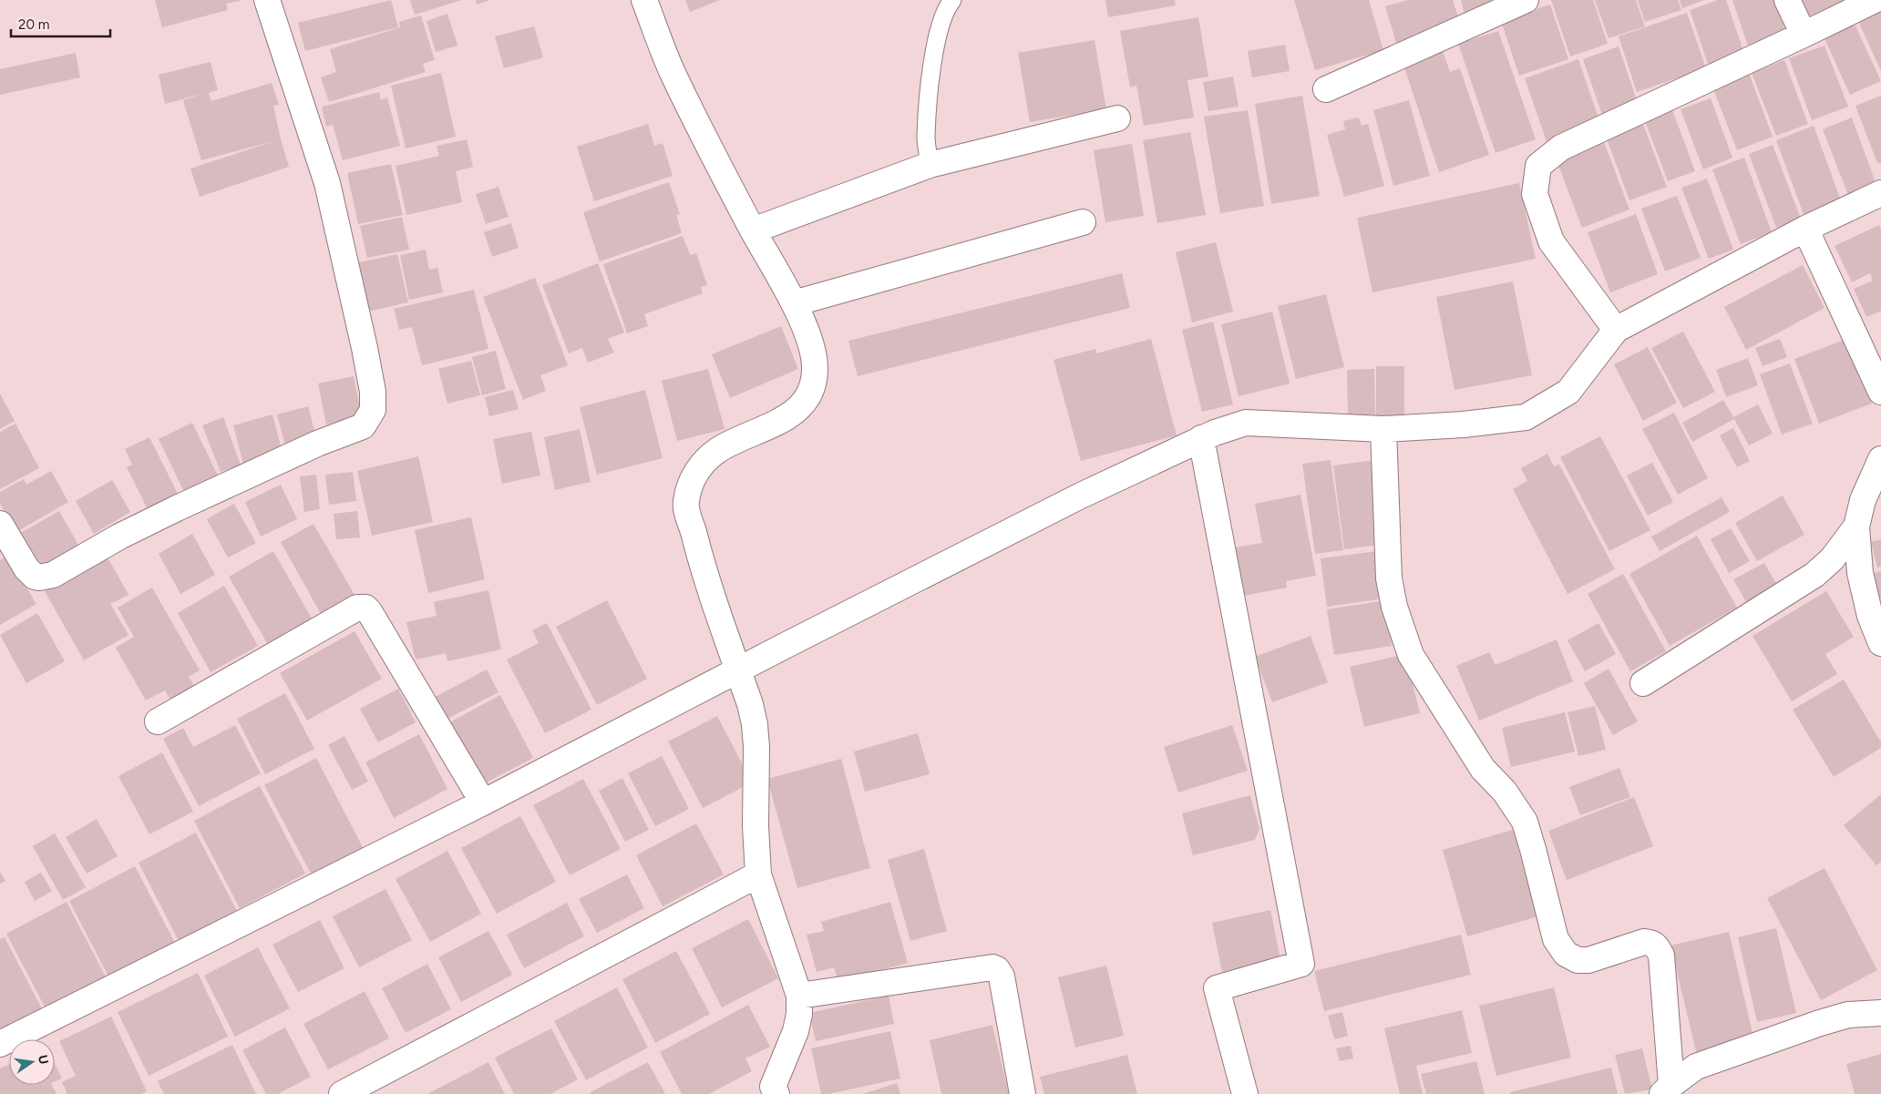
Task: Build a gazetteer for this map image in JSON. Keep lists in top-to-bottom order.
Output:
{
  "scale_bar": "20 m",
  "north": "right"
}
